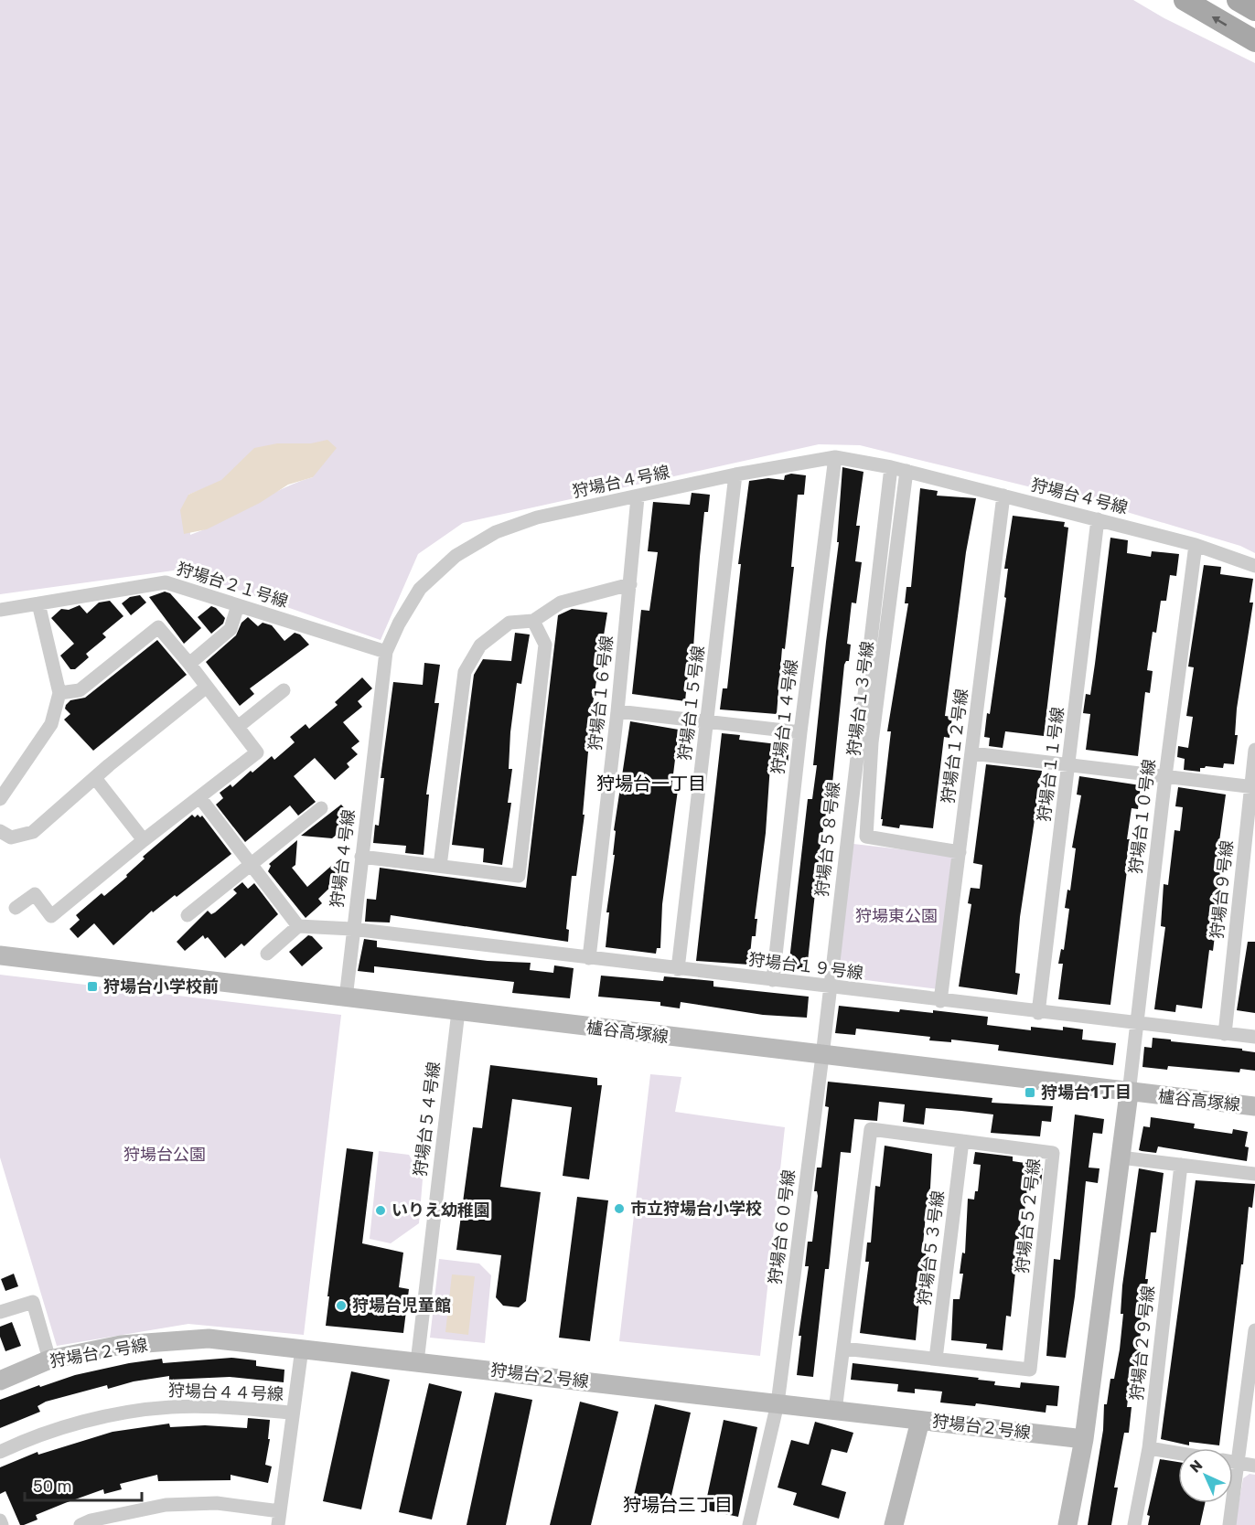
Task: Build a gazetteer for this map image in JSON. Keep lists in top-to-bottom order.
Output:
{
  "streets": {
    "street": [
      "狩場台４号線",
      "狩場台２１号線",
      "狩場台１６号線",
      "狩場台１３号線",
      "狩場台１５号線",
      "狩場台１４号線",
      "狩場台１２号線",
      "狩場台１１号線",
      "狩場台１０号線",
      "狩場台５８号線",
      "狩場台９号線",
      "狩場台１９号線",
      "櫨谷高塚線",
      "狩場台５４号線",
      "狩場台５２号線",
      "狩場台６０号線",
      "狩場台５３号線",
      "狩場台２９号線",
      "狩場台２号線",
      "狩場台４４号線"
    ]
  },
  "crossings": [
    ["狩場台４号線", "狩場台２１号線"],
    ["狩場台４号線", "狩場台１６号線"],
    ["狩場台４号線", "狩場台１３号線"],
    ["狩場台４号線", "狩場台１５号線"],
    ["狩場台４号線", "狩場台１４号線"],
    ["狩場台４号線", "狩場台１２号線"],
    ["狩場台４号線", "狩場台１１号線"],
    ["狩場台４号線", "狩場台１０号線"],
    ["狩場台４号線", "狩場台５８号線"],
    ["狩場台４号線", "狩場台１９号線"],
    ["狩場台４号線", "櫨谷高塚線"],
    ["狩場台１６号線", "狩場台１９号線"],
    ["狩場台１３号線", "狩場台１２号線"],
    ["狩場台１５号線", "狩場台１９号線"],
    ["狩場台１４号線", "狩場台１９号線"],
    ["狩場台１２号線", "狩場台１９号線"],
    ["狩場台１１号線", "狩場台１９号線"],
    ["狩場台１０号線", "狩場台１９号線"],
    ["狩場台１０号線", "櫨谷高塚線"],
    ["狩場台５８号線", "狩場台１９号線"],
    ["狩場台５８号線", "櫨谷高塚線"],
    ["狩場台５８号線", "狩場台６０号線"],
    ["狩場台９号線", "狩場台１９号線"],
    ["櫨谷高塚線", "狩場台５４号線"],
    ["櫨谷高塚線", "狩場台６０号線"],
    ["狩場台５４号線", "狩場台２号線"],
    ["狩場台５２号線", "狩場台５３号線"],
    ["狩場台５２号線", "狩場台２号線"],
    ["狩場台６０号線", "狩場台２号線"]
  ],
  "districts": ["狩場台一丁目", "狩場台三丁目"],
  "parks": ["狩場東公園", "狩場台公園"],
  "places": {
    "transit": ["狩場台小学校前", "狩場台1丁目"],
    "other": ["市立狩場台小学校", "いりえ幼稚園", "狩場台児童館"]
  },
  "scale_bar": "50 m",
  "north": "top left"
}
